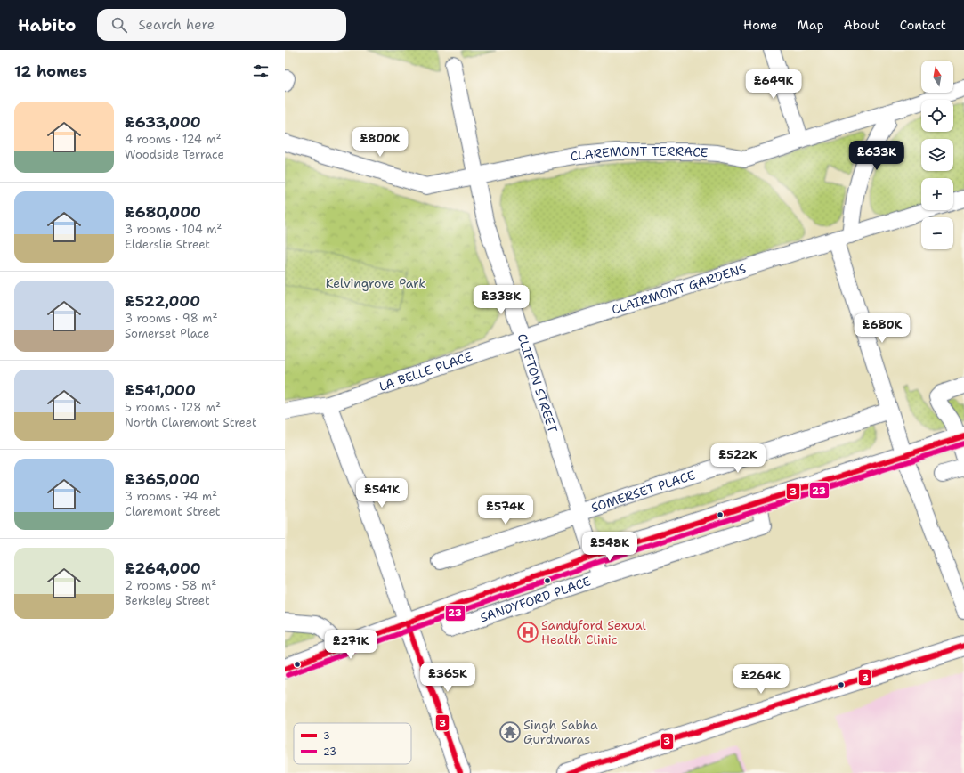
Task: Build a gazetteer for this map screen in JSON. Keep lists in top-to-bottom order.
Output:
{
  "streets": {
    "street": [
      "CLAREMONT TERRACE",
      "CLAIRMONT GARDENS",
      "LA BELLE PLACE",
      "CLIFTON STREET",
      "SOMERSET PLACE",
      "SANDYFORD PLACE"
    ]
  },
  "crossings": [
    ["CLAREMONT TERRACE", "CLIFTON STREET"],
    ["CLAIRMONT GARDENS", "LA BELLE PLACE"],
    ["CLAIRMONT GARDENS", "CLIFTON STREET"],
    ["LA BELLE PLACE", "CLIFTON STREET"],
    ["CLIFTON STREET", "SOMERSET PLACE"],
    ["CLIFTON STREET", "SANDYFORD PLACE"]
  ],
  "parks": ["Kelvingrove Park"],
  "places": {
    "hospital": ["Sandyford Sexual Health Clinic"],
    "temple": ["Singh Sabha Gurdwaras"]
  },
  "lines": ["transit line 3", "transit line 23"],
  "legend": ["3", "23"],
  "north": "top",
  "page": {
    "header": "Habito",
    "search": "Search here",
    "nav": [
      "Home",
      "Map",
      "About",
      "Contact"
    ],
    "heading": "12 homes",
    "map_buttons": ["+", "−"],
    "price": [
      "£649K",
      "£800K",
      "£633K",
      "£338K",
      "£680K",
      "£522K",
      "£541K",
      "£574K",
      "£548K",
      "£271K",
      "£365K",
      "£264K"
    ],
    "list": [
      {
        "name": "£633,000",
        "note": "4 rooms · 124 m² · Woodside Terrace"
      },
      {
        "name": "£680,000",
        "note": "3 rooms · 104 m² · Elderslie Street"
      },
      {
        "name": "£522,000",
        "note": "3 rooms · 98 m² · Somerset Place"
      },
      {
        "name": "£541,000",
        "note": "5 rooms · 128 m² · North Claremont Street"
      },
      {
        "name": "£365,000",
        "note": "3 rooms · 74 m² · Claremont Street"
      },
      {
        "name": "£264,000",
        "note": "2 rooms · 58 m² · Berkeley Street"
      }
    ]
  }
}
